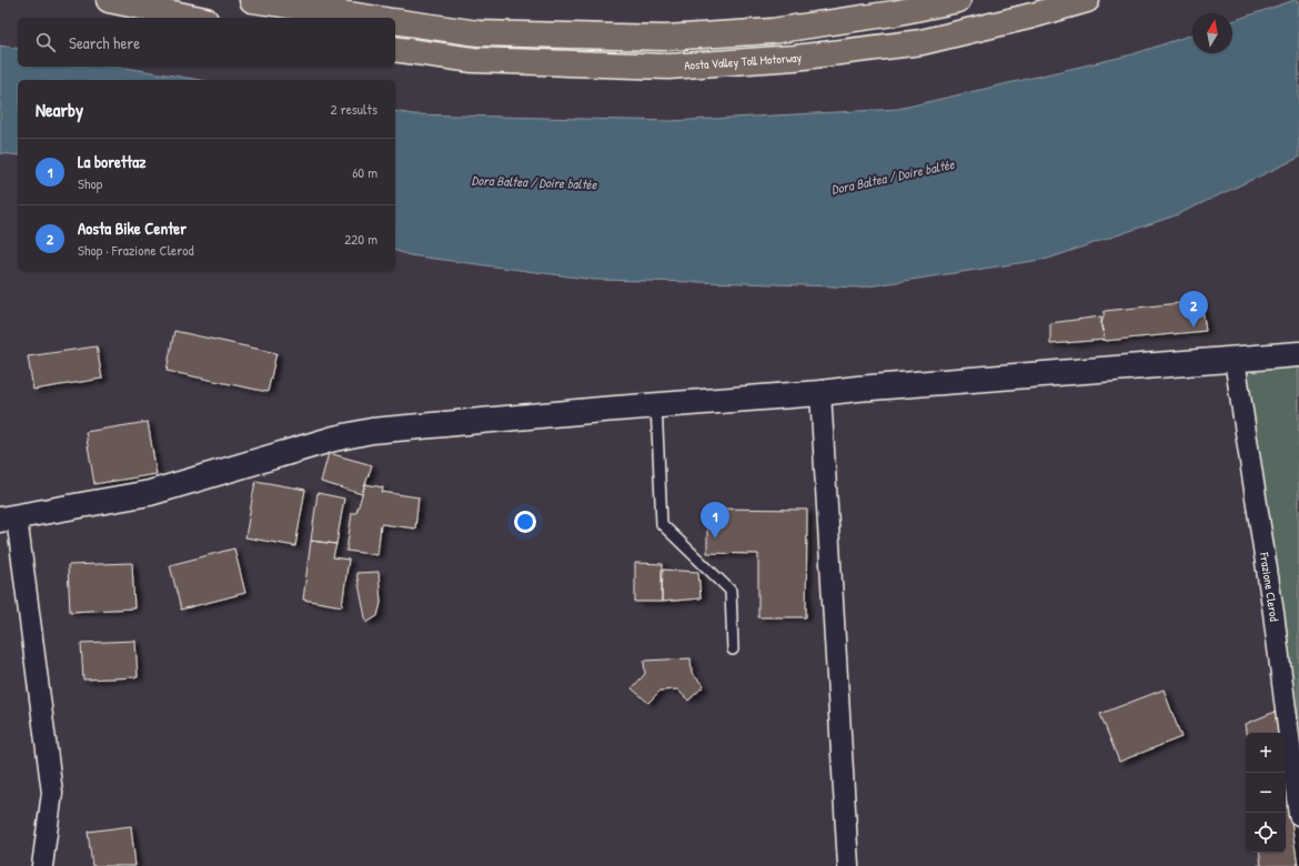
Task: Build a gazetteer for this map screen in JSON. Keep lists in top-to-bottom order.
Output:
{
  "streets": {
    "highway": ["Aosta Valley Toll Motorway"],
    "street": ["Frazione Clerod"]
  },
  "water": ["Dora Baltea / Doire baltée"],
  "north": "top",
  "page": {
    "search": "Search here",
    "heading": ["Nearby", "2 results"],
    "list": [
      {
        "mark": "1",
        "name": "La borettaz",
        "note": "Shop",
        "value": "60 m"
      },
      {
        "mark": "2",
        "name": "Aosta Bike Center",
        "note": "Shop · Frazione Clerod",
        "value": "220 m"
      }
    ],
    "pins": ["2", "1"],
    "map_buttons": ["+", "−"]
  }
}
